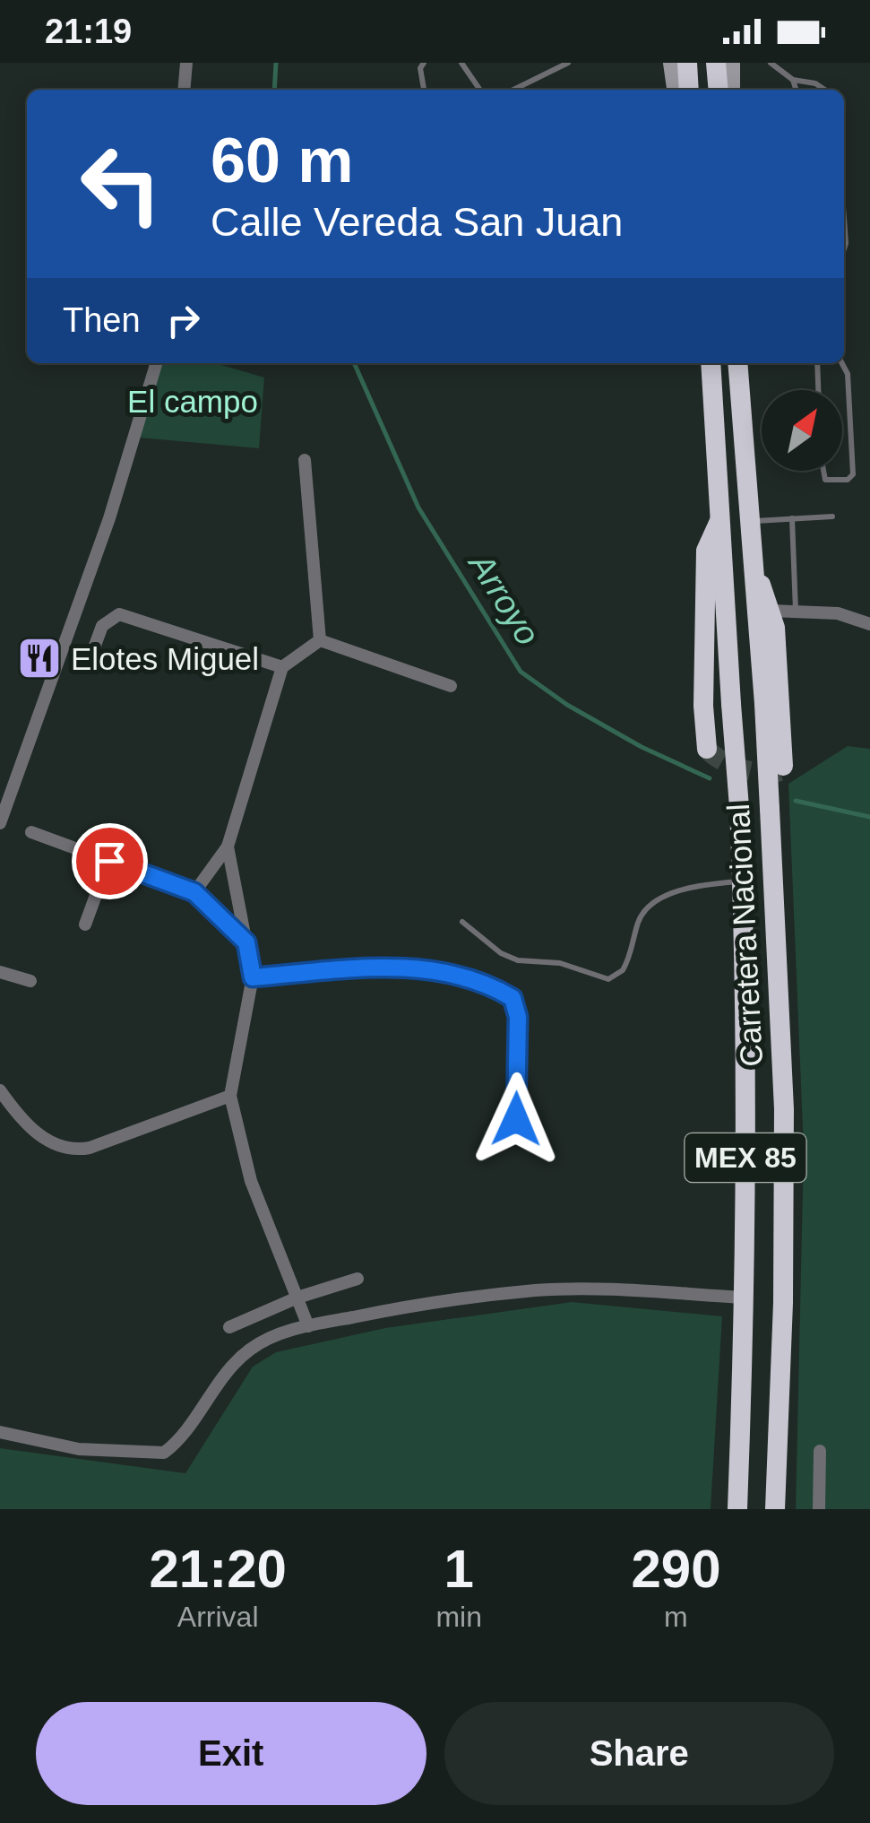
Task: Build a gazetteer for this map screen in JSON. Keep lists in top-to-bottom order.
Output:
{
  "streets": {
    "highway": ["Carretera Nacional", "MEX 85"]
  },
  "crossings": [
    ["Carretera Nacional", "MEX 85"]
  ],
  "water": ["Arroyo"],
  "parks": ["El campo"],
  "places": {
    "restaurant": ["Elotes Miguel"]
  },
  "north": "top right",
  "page": {
    "status": "21:19",
    "turn": ["60 m", "Calle Vereda San Juan"],
    "then": "Then",
    "eta": [
      "21:20",
      "Arrival",
      "1",
      "min",
      "290",
      "m"
    ],
    "buttons": ["Exit", "Share"]
  }
}
